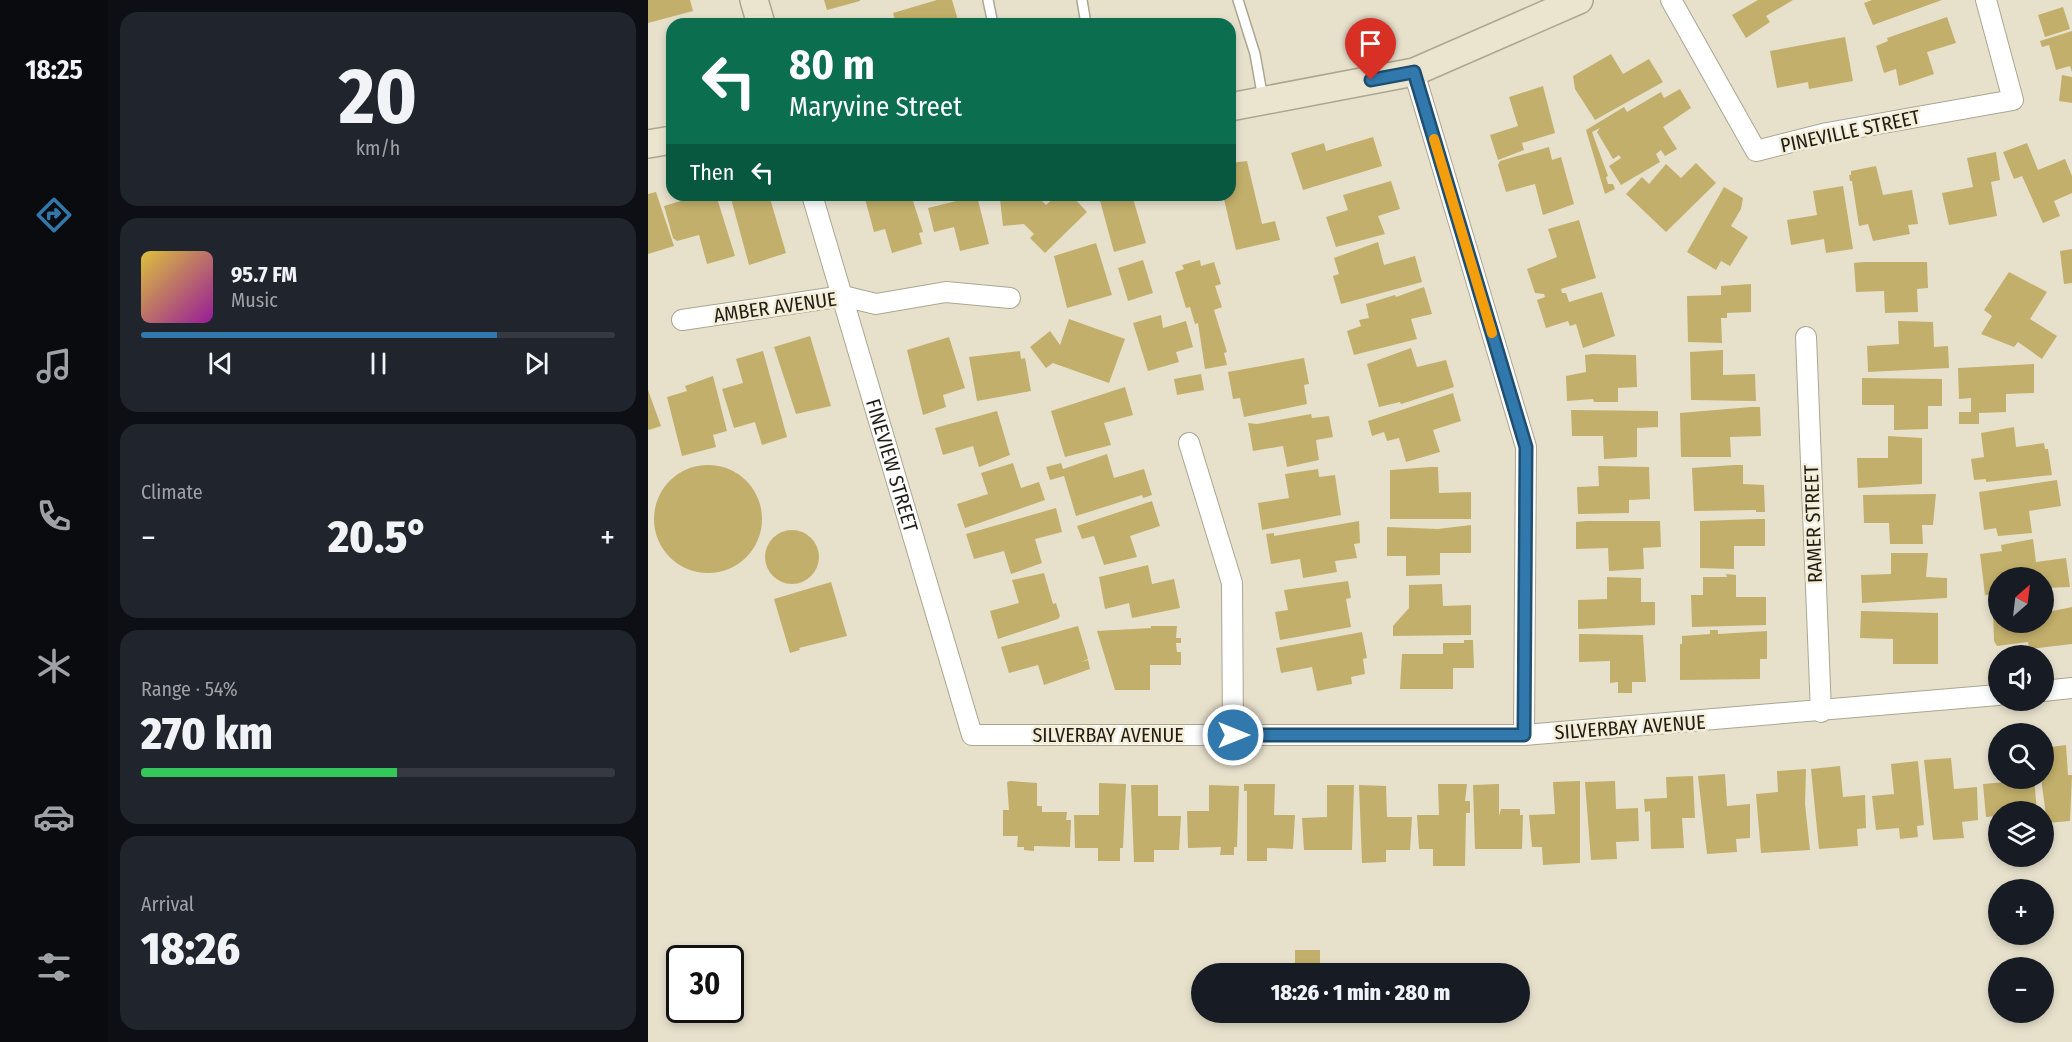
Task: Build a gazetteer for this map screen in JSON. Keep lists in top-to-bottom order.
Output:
{
  "streets": {
    "street": [
      "PINEVILLE STREET",
      "AMBER AVENUE",
      "FINEVIEW STREET",
      "RAMER STREET",
      "SILVERBAY AVENUE"
    ]
  },
  "crossings": [
    ["AMBER AVENUE", "FINEVIEW STREET"],
    ["FINEVIEW STREET", "SILVERBAY AVENUE"],
    ["RAMER STREET", "SILVERBAY AVENUE"]
  ],
  "north": "top right",
  "page": {
    "tabs": "18:25",
    "tile": [
      ["20", "km/h"],
      "Climate",
      ["Range · 54%", "270 km"],
      ["Arrival", "18:26"]
    ],
    "turn": ["80 m", "Maryvine Street"],
    "then": "Then",
    "song": ["95.7 FM", "Music"],
    "heat": ["−", "20.5°", "+"],
    "map_buttons": ["+", "−"],
    "limit": "30",
    "trip": "18:26 · 1 min · 280 m"
  }
}
